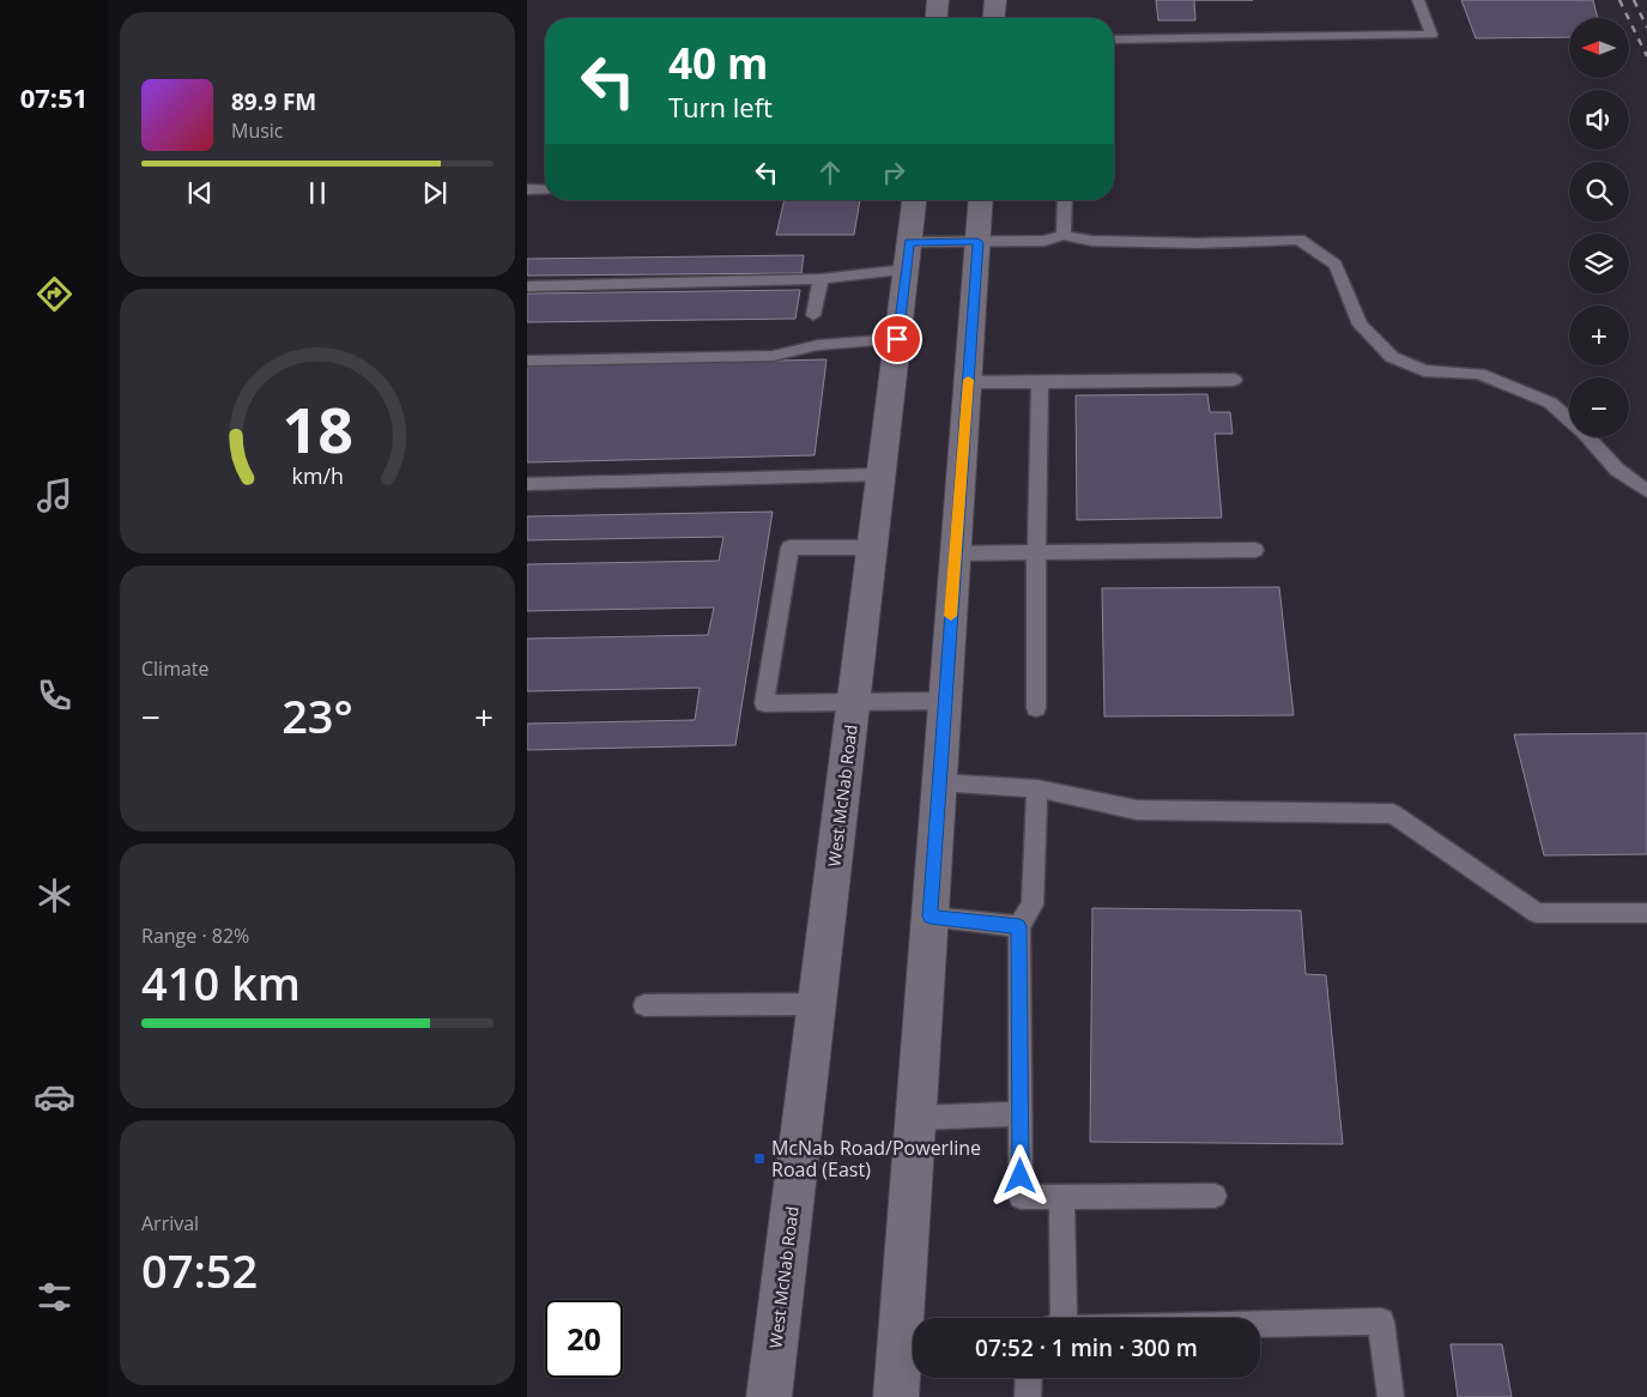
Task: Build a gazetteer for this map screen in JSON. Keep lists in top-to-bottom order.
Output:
{
  "streets": {
    "main road": ["West McNab Road"]
  },
  "places": {
    "transit": ["McNab Road/Powerline Road (East)"]
  },
  "north": "left",
  "page": {
    "tabs": "07:51",
    "map_buttons": ["+", "−"],
    "turn": ["40 m", "Turn left"],
    "song": ["89.9 FM", "Music"],
    "tile": [
      "Climate",
      ["Range · 82%", "410 km"],
      ["Arrival", "07:52"]
    ],
    "heat": ["−", "23°", "+"],
    "limit": "20",
    "trip": "07:52 · 1 min · 300 m",
    "gauge": ["18", "km/h"]
  }
}
